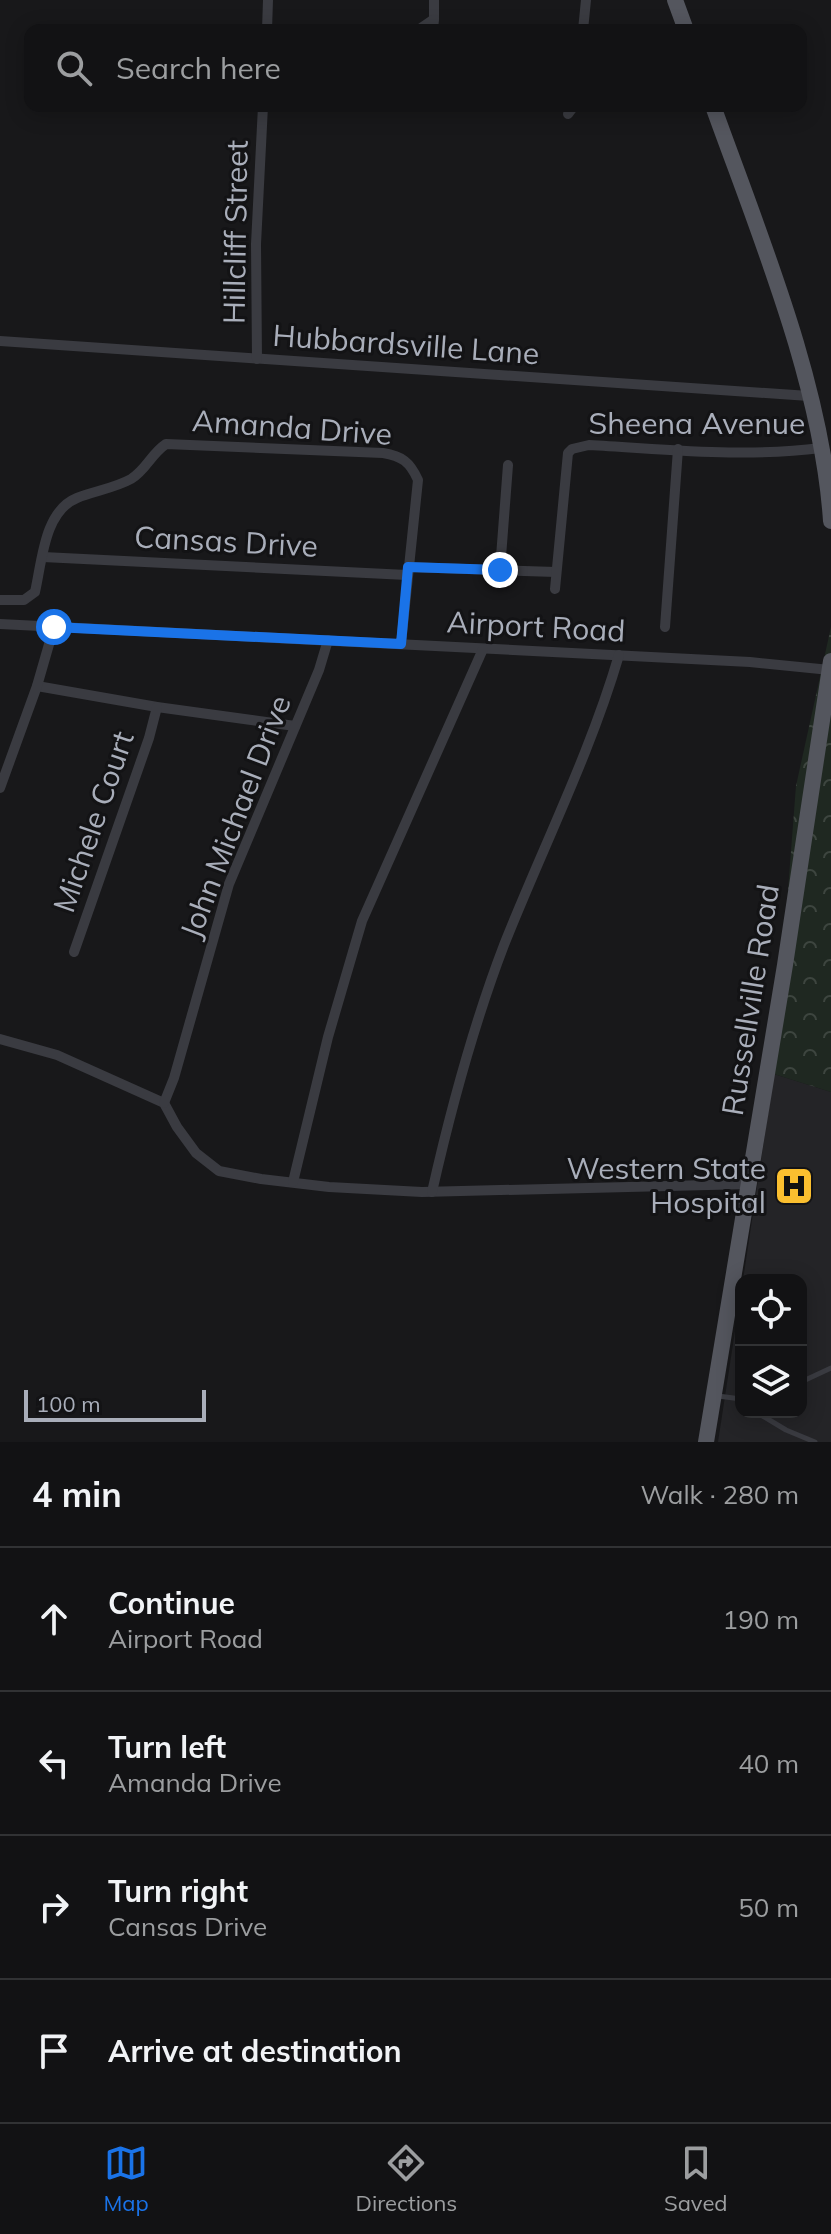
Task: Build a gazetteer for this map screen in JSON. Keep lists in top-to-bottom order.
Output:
{
  "streets": {
    "main road": ["Russellville Road"],
    "street": [
      "Hillcliff Street",
      "Hubbardsville Lane",
      "Sheena Avenue",
      "Amanda Drive",
      "Cansas Drive",
      "Airport Road",
      "John Michael Drive",
      "Michele Court"
    ]
  },
  "crossings": [
    ["Hillcliff Street", "Hubbardsville Lane"],
    ["Sheena Avenue", "Cansas Drive"],
    ["Amanda Drive", "Cansas Drive"],
    ["Amanda Drive", "Airport Road"],
    ["Airport Road", "John Michael Drive"],
    ["Airport Road", "Russellville Road"]
  ],
  "places": {
    "hospital": ["Western State Hospital"]
  },
  "scale_bar": "100 m",
  "page": {
    "search": "Search here",
    "scale": "100 m",
    "heading": ["4 min", "Walk · 280 m"],
    "list": [
      ["Continue", "Airport Road", "190 m"],
      ["Turn left", "Amanda Drive", "40 m"],
      ["Turn right", "Cansas Drive", "50 m"],
      "Arrive at destination"
    ],
    "nav": ["Map", "Directions", "Saved"]
  }
}
